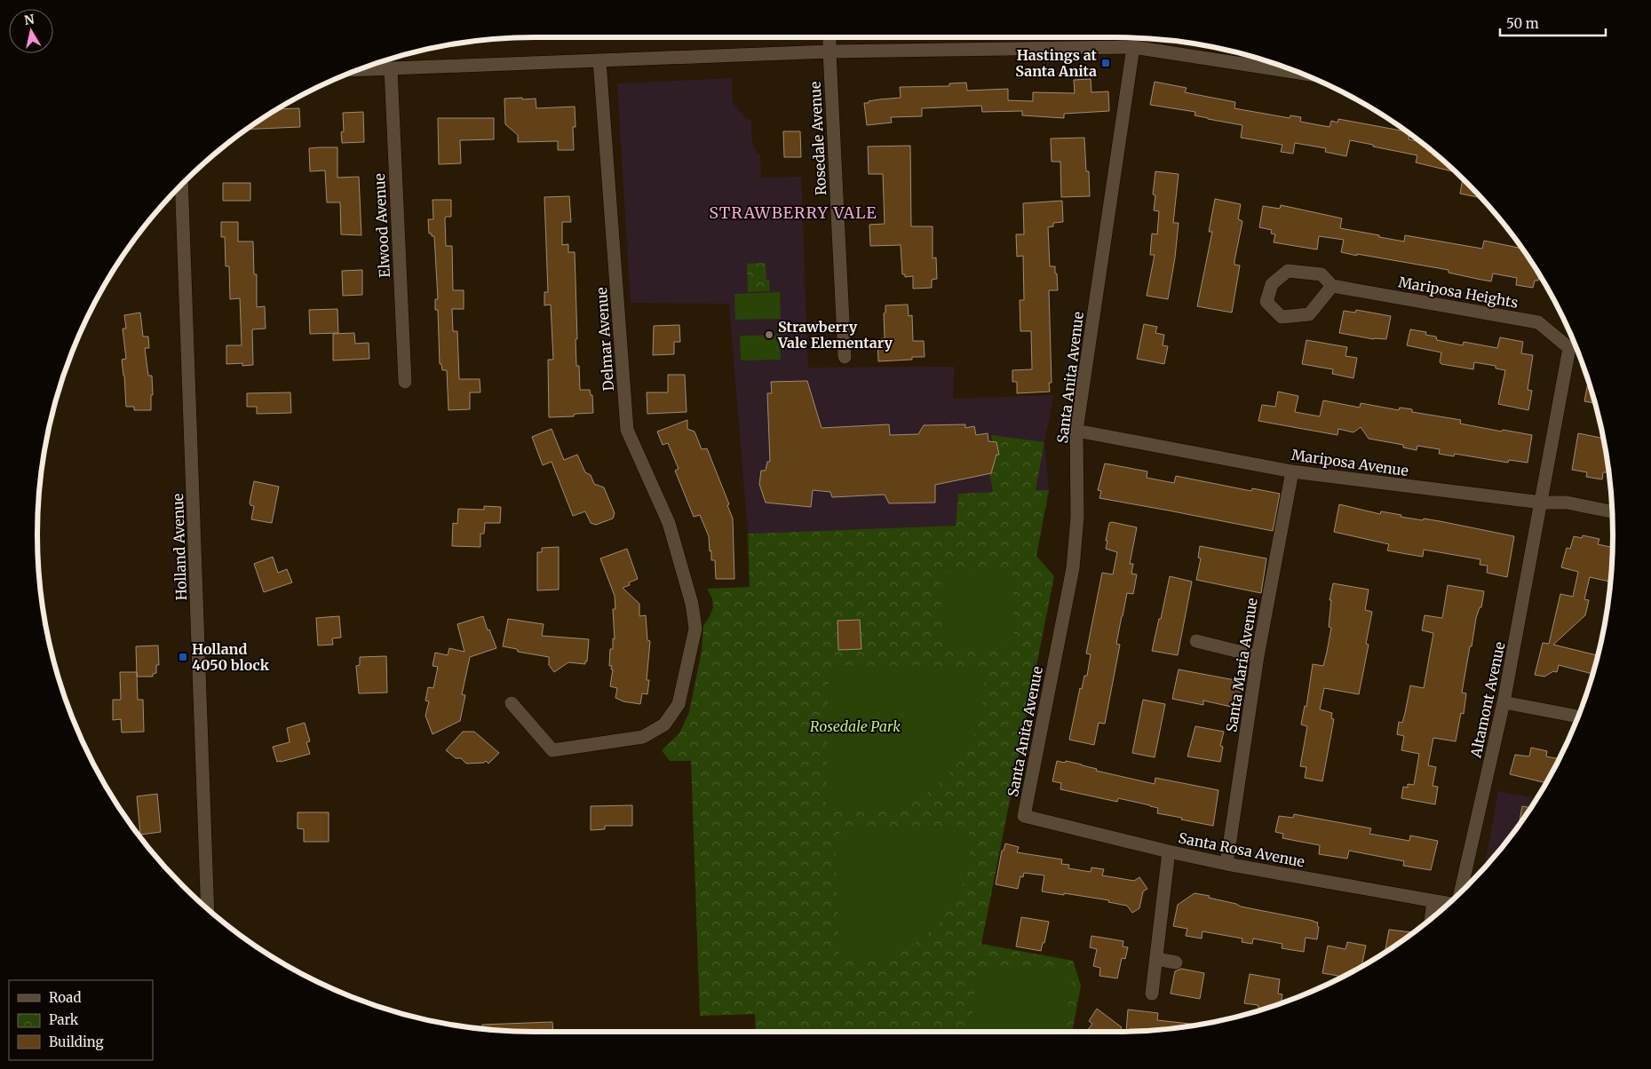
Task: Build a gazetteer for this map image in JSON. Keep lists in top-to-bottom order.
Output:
{
  "streets": {
    "street": [
      "Rosedale Avenue",
      "Elwood Avenue",
      "Mariposa Heights",
      "Delmar Avenue",
      "Santa Anita Avenue",
      "Mariposa Avenue",
      "Holland Avenue",
      "Santa Maria Avenue",
      "Altamont Avenue",
      "Santa Rosa Avenue"
    ]
  },
  "crossings": [
    ["Mariposa Heights", "Mariposa Avenue"],
    ["Mariposa Heights", "Altamont Avenue"],
    ["Santa Anita Avenue", "Mariposa Avenue"],
    ["Santa Anita Avenue", "Santa Rosa Avenue"],
    ["Mariposa Avenue", "Santa Maria Avenue"],
    ["Mariposa Avenue", "Altamont Avenue"],
    ["Santa Maria Avenue", "Santa Rosa Avenue"]
  ],
  "districts": ["STRAWBERRY VALE"],
  "parks": ["Rosedale Park"],
  "places": {
    "transit": ["Hastings at Santa Anita", "Holland 4050 block"],
    "other": ["Strawberry Vale Elementary"]
  },
  "legend": ["Road", "Park", "Building"],
  "scale_bar": "50 m",
  "north": "top"
}
